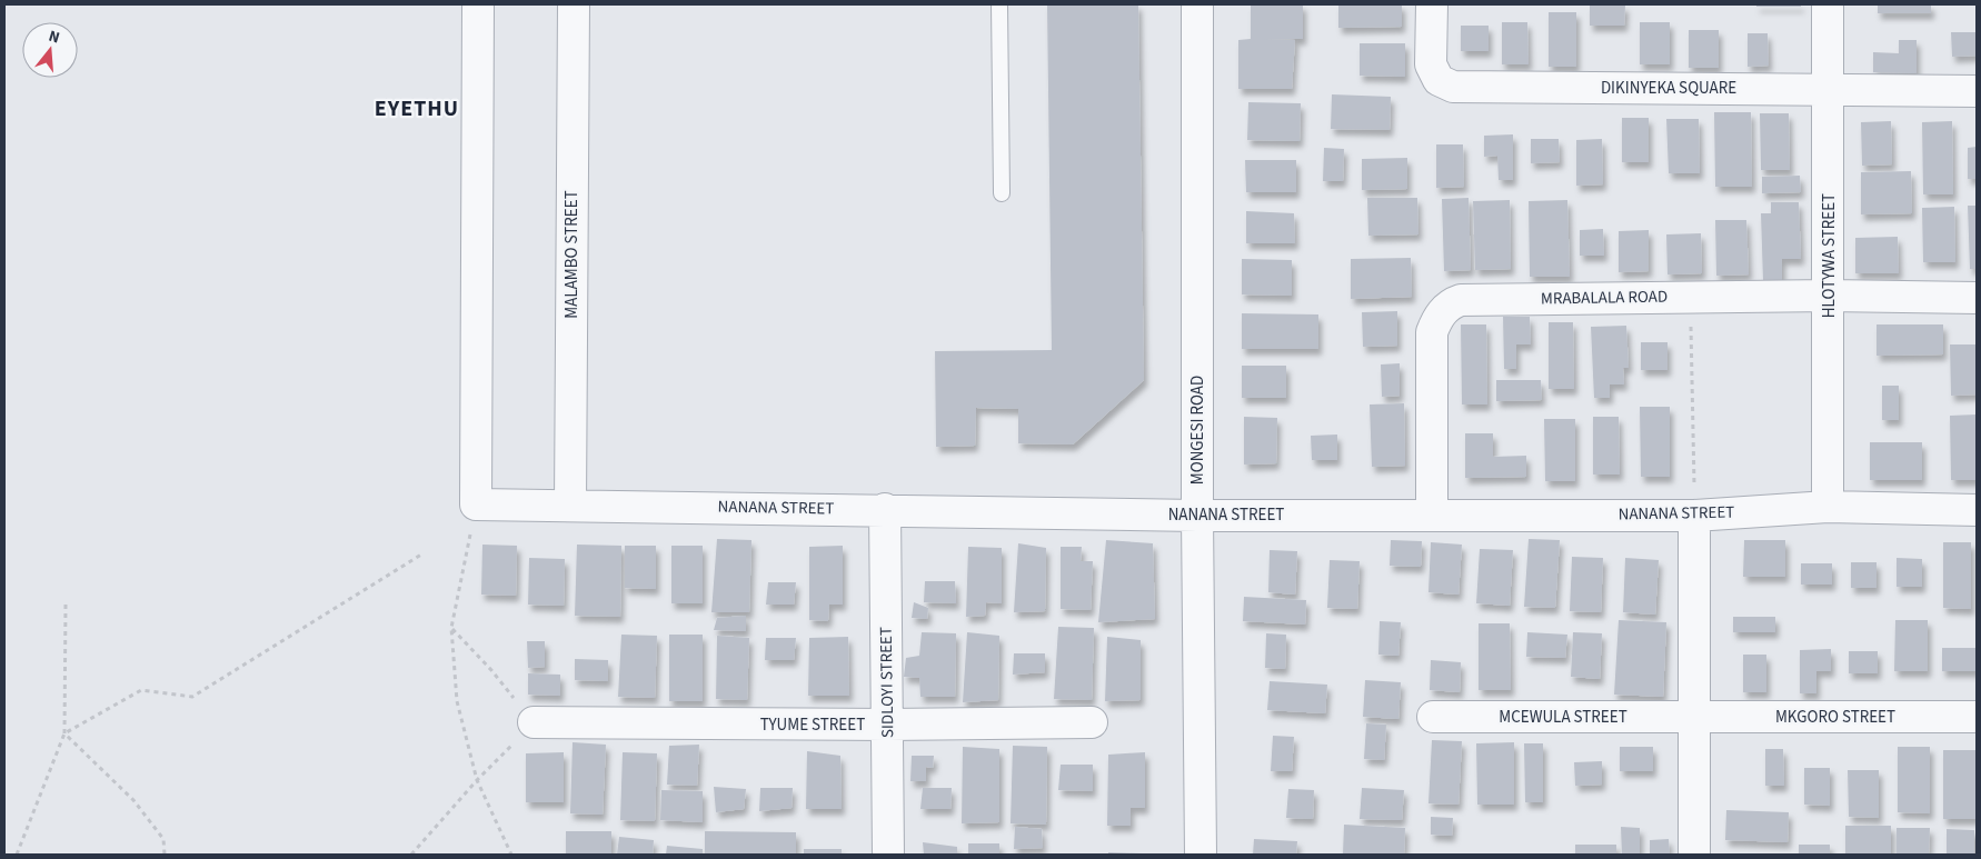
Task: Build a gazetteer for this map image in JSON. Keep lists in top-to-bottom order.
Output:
{
  "streets": {
    "street": [
      "DIKINYEKA SQUARE",
      "MALAMBO STREET",
      "HLOTYWA STREET",
      "MRABALALA ROAD",
      "MONGESI ROAD",
      "NANANA STREET",
      "SIDLOYI STREET",
      "MCEWULA STREET",
      "MKGORO STREET",
      "TYUME STREET"
    ]
  },
  "crossings": [
    ["DIKINYEKA SQUARE", "HLOTYWA STREET"],
    ["MALAMBO STREET", "NANANA STREET"],
    ["HLOTYWA STREET", "MRABALALA ROAD"],
    ["HLOTYWA STREET", "NANANA STREET"],
    ["MRABALALA ROAD", "NANANA STREET"],
    ["MONGESI ROAD", "NANANA STREET"],
    ["NANANA STREET", "SIDLOYI STREET"],
    ["SIDLOYI STREET", "TYUME STREET"],
    ["MCEWULA STREET", "MKGORO STREET"]
  ],
  "districts": ["EYETHU"],
  "north": "top"
}
